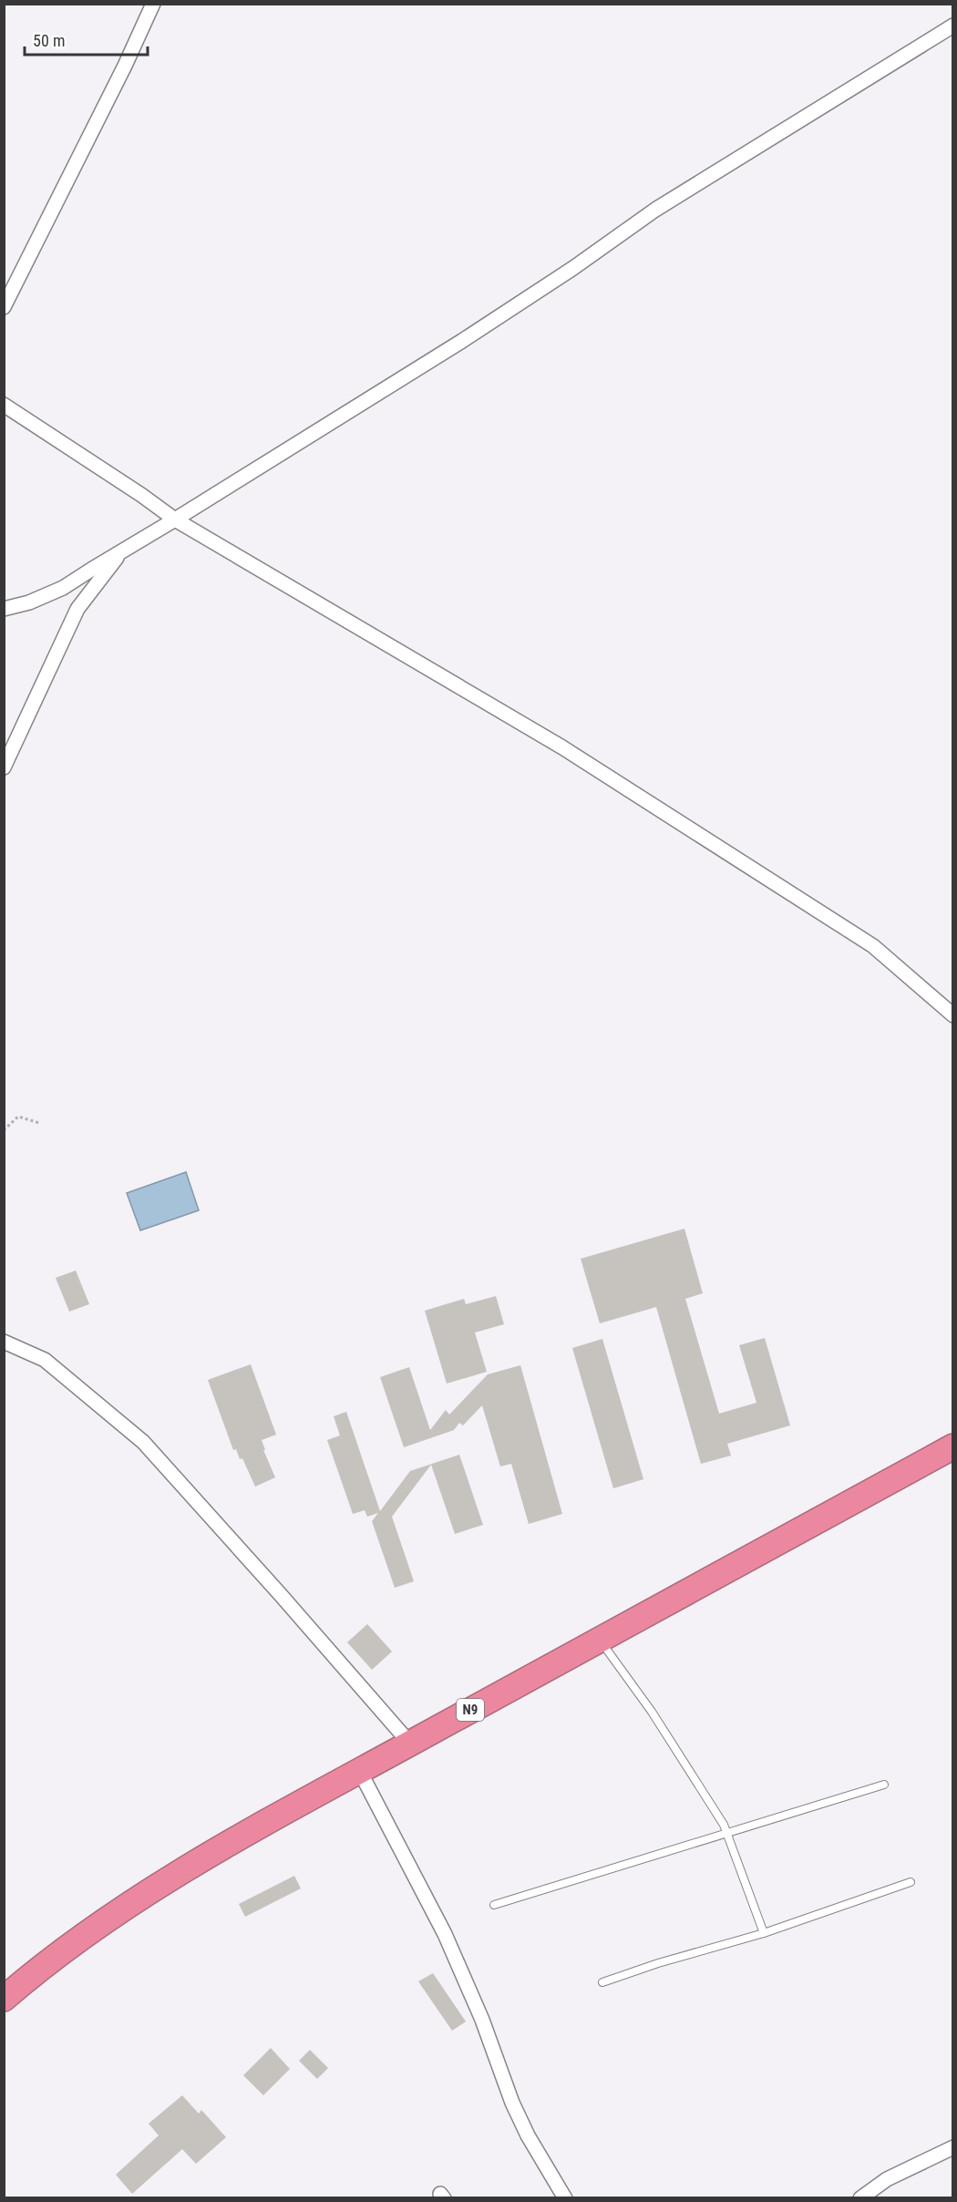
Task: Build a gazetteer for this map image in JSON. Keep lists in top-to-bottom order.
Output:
{
  "streets": {
    "highway": ["N9"]
  },
  "scale_bar": "50 m"
}
